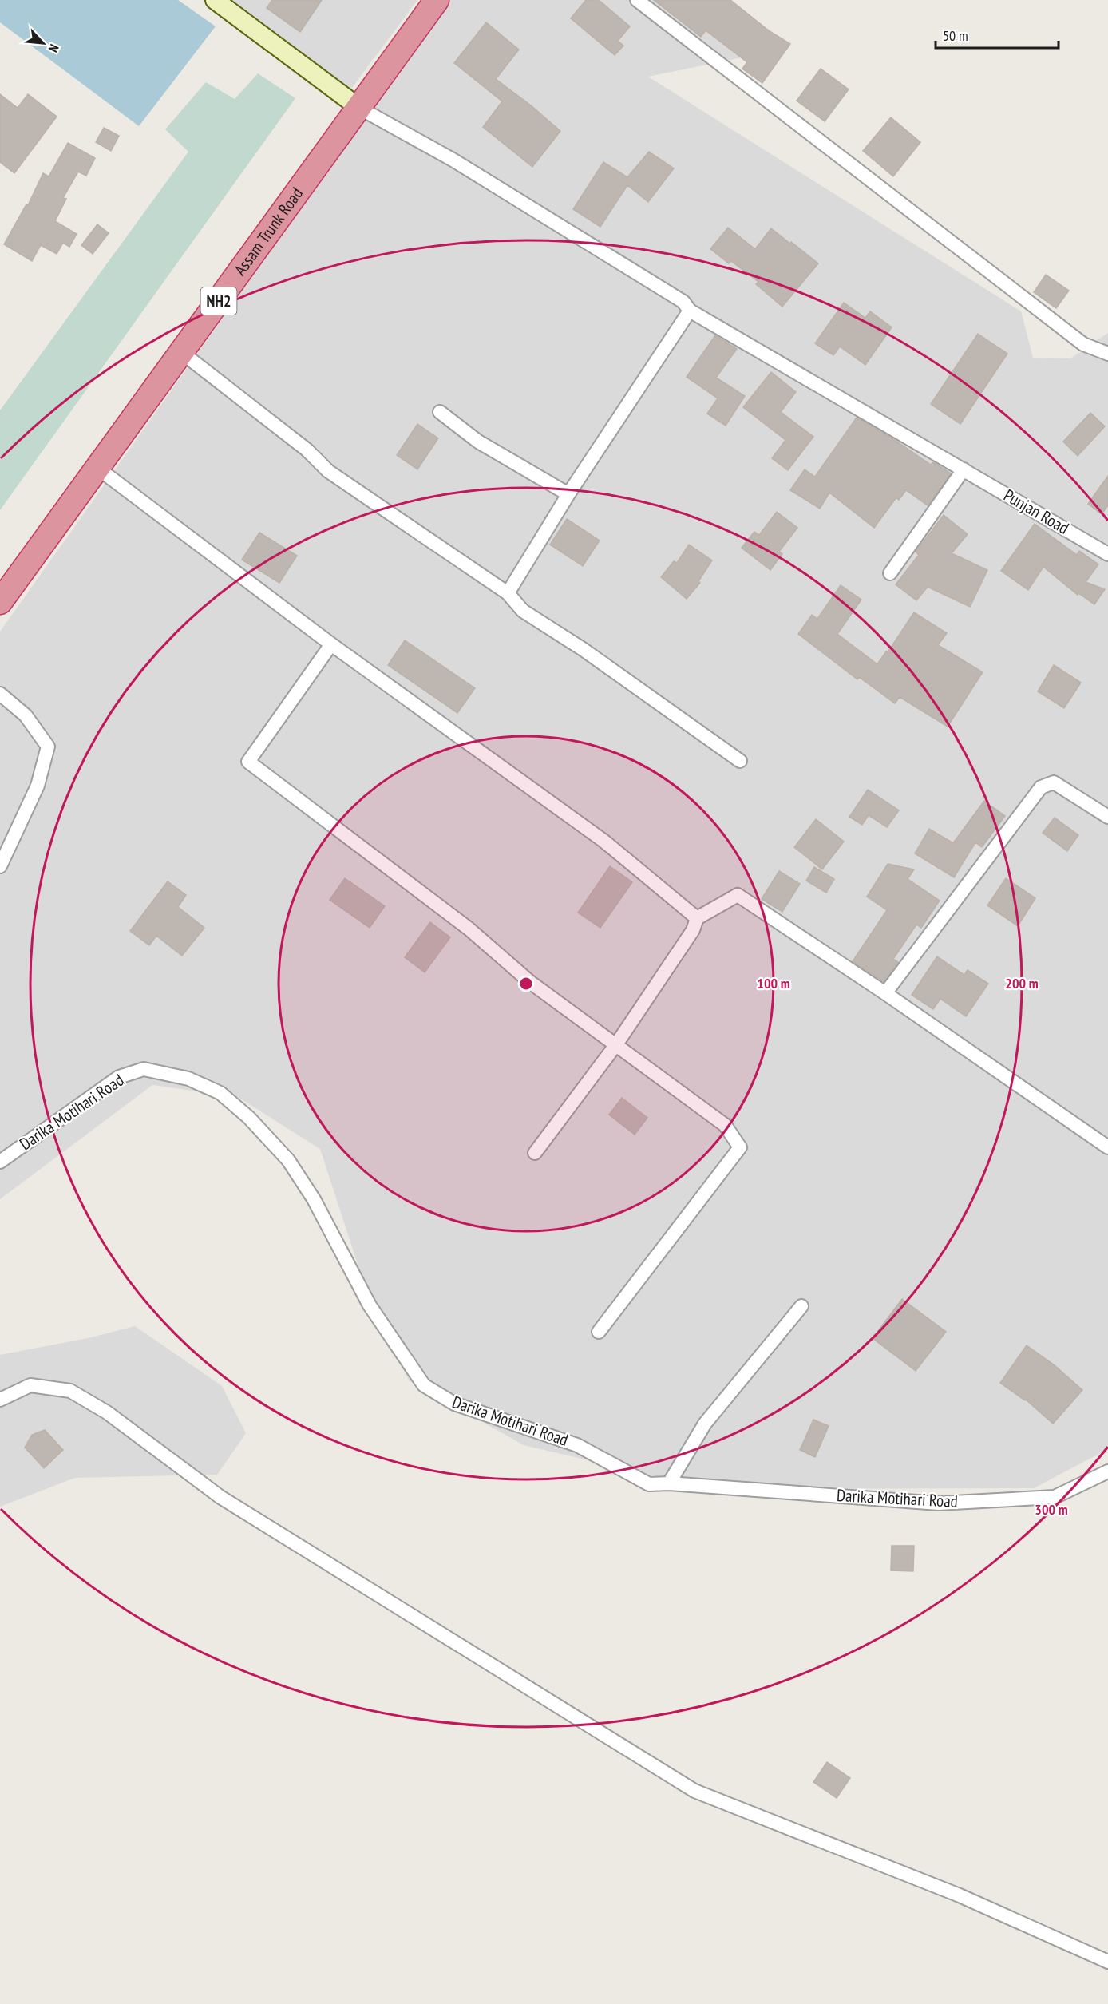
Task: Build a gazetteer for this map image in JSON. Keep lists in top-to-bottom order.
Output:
{
  "streets": {
    "highway": ["Assam Trunk Road", "NH2"],
    "street": ["Punjan Road", "Darika Motihari Road"]
  },
  "crossings": [
    ["Assam Trunk Road", "Punjan Road"]
  ],
  "scale_bar": "50 m",
  "north": "bottom right",
  "rings": ["100 m", "200 m", "300 m"]
}
